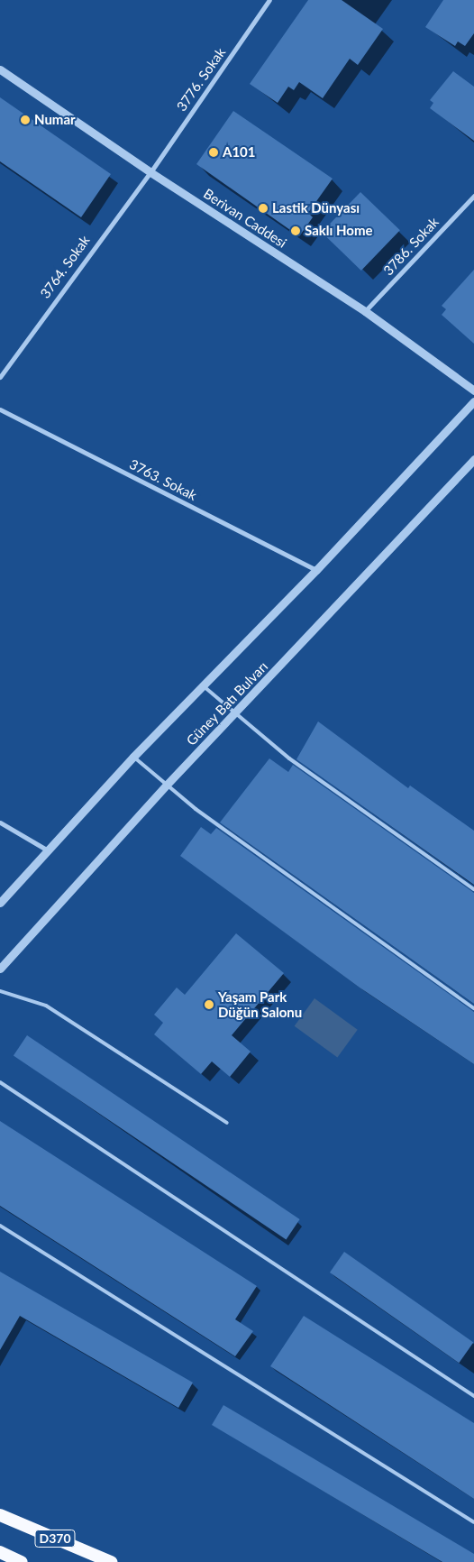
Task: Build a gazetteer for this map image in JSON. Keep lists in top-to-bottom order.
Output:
{
  "streets": {
    "highway": ["D370"],
    "street": [
      "3776. Sokak",
      "Berivan Caddesi",
      "3786. Sokak",
      "3764. Sokak",
      "3763. Sokak",
      "Güney Batı Bulvarı"
    ]
  },
  "crossings": [
    ["3776. Sokak", "Berivan Caddesi"],
    ["3776. Sokak", "3764. Sokak"],
    ["Berivan Caddesi", "3786. Sokak"],
    ["Berivan Caddesi", "3764. Sokak"]
  ],
  "places": [
    "Numar",
    "A101",
    "Lastik Dünyası",
    "Saklı Home",
    "Yaşam Park Düğün Salonu"
  ]
}
